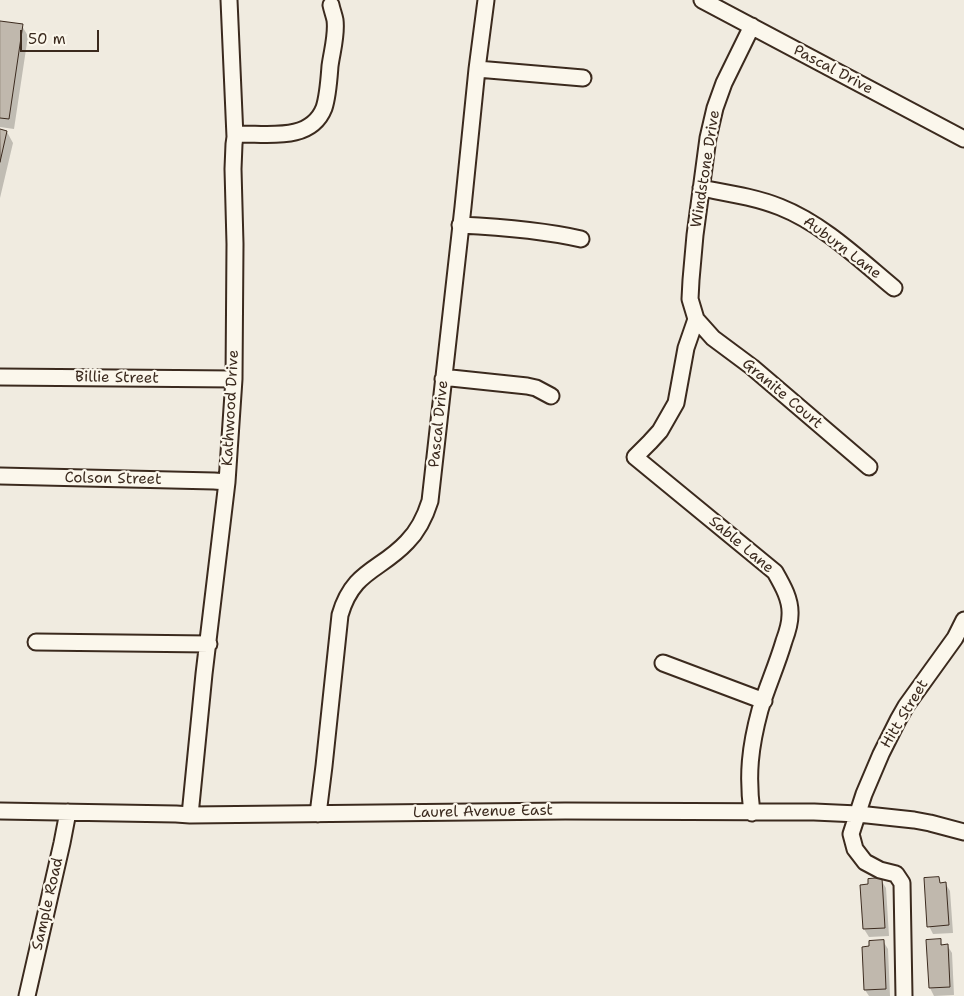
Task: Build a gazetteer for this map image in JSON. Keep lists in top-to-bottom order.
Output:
{
  "streets": {
    "street": [
      "Pascal Drive",
      "Windstone Drive",
      "Auburn Lane",
      "Billie Street",
      "Granite Court",
      "Kathwood Drive",
      "Colson Street",
      "Sable Lane",
      "Hitt Street",
      "Laurel Avenue East",
      "Sample Road"
    ]
  },
  "crossings": [
    ["Pascal Drive", "Windstone Drive"],
    ["Pascal Drive", "Laurel Avenue East"],
    ["Windstone Drive", "Auburn Lane"],
    ["Windstone Drive", "Granite Court"],
    ["Windstone Drive", "Sable Lane"],
    ["Billie Street", "Kathwood Drive"],
    ["Granite Court", "Sable Lane"],
    ["Kathwood Drive", "Colson Street"],
    ["Kathwood Drive", "Laurel Avenue East"],
    ["Sable Lane", "Laurel Avenue East"],
    ["Hitt Street", "Laurel Avenue East"],
    ["Laurel Avenue East", "Sample Road"]
  ],
  "scale_bar": "50 m"
}
